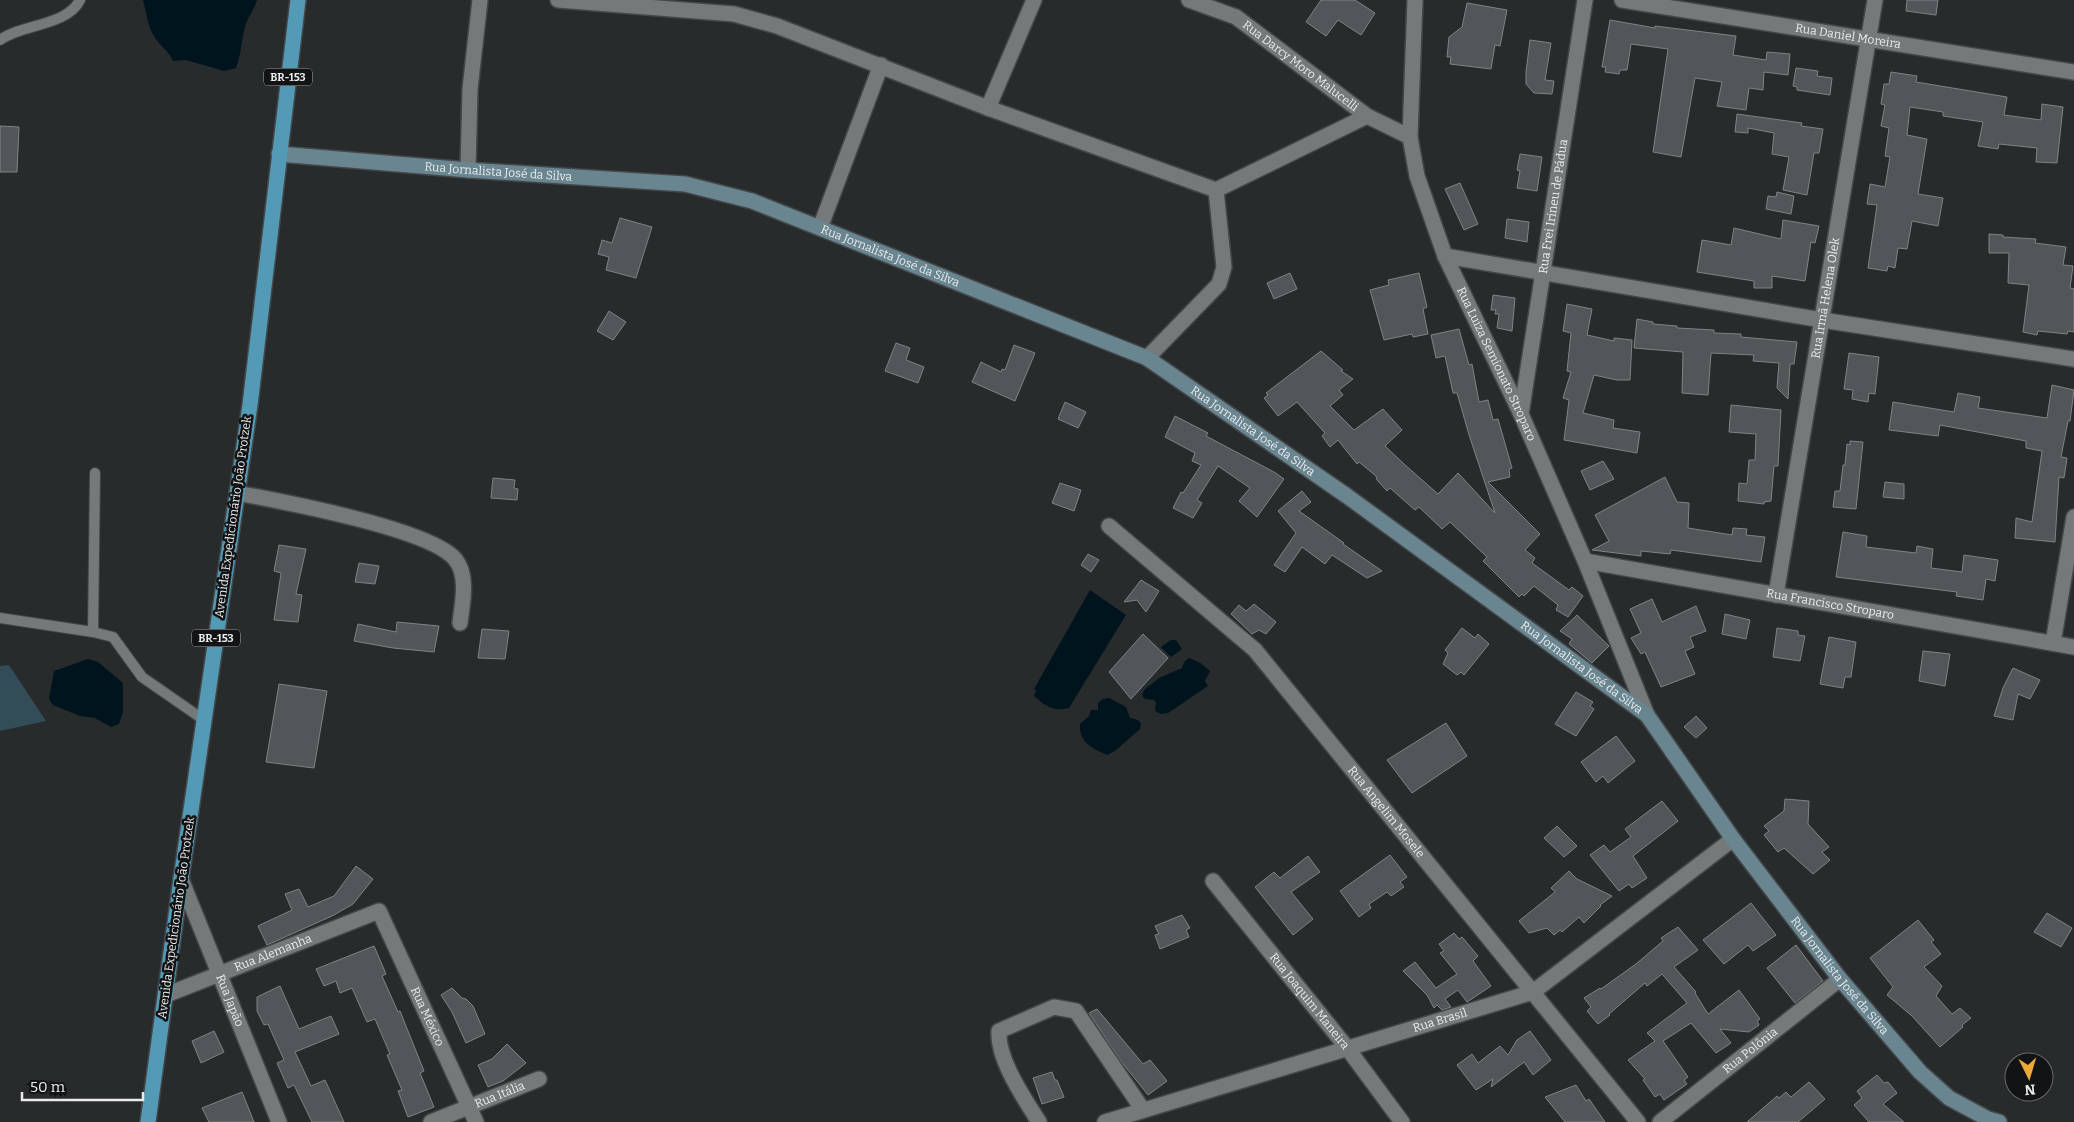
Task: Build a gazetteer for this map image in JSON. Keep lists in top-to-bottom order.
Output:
{
  "streets": {
    "highway": ["BR-153", "Avenida Expedicionário João Protzek"],
    "main road": ["Rua Jornalista José da Silva"],
    "street": [
      "Rua Daniel Moreira",
      "Rua Darcy Moro Malucelli",
      "Rua Frei Irineu de Pádua",
      "Rua Irmã Helena Olek",
      "Rua Luiza Semionato Stroparo",
      "Rua Francisco Stroparo",
      "Rua Angelim Mosele",
      "Rua Alemanha",
      "Rua Japão",
      "Rua Joaquim Maneira",
      "Rua México",
      "Rua Brasil",
      "Rua Polônia",
      "Rua Itália"
    ]
  },
  "crossings": [
    ["Rua Daniel Moreira", "Rua Irmã Helena Olek"],
    ["Rua Darcy Moro Malucelli", "Rua Luiza Semionato Stroparo"],
    ["Rua Jornalista José da Silva", "Rua Luiza Semionato Stroparo"],
    ["Rua Jornalista José da Silva", "Avenida Expedicionário João Protzek"],
    ["Rua Jornalista José da Silva", "Rua Brasil"],
    ["Rua Jornalista José da Silva", "Rua Polônia"],
    ["Rua Frei Irineu de Pádua", "Rua Luiza Semionato Stroparo"],
    ["Rua Irmã Helena Olek", "Rua Francisco Stroparo"],
    ["Rua Luiza Semionato Stroparo", "Rua Francisco Stroparo"],
    ["Avenida Expedicionário João Protzek", "Rua Alemanha"],
    ["Avenida Expedicionário João Protzek", "Rua Japão"],
    ["Rua Angelim Mosele", "Rua Brasil"],
    ["Rua Alemanha", "Rua Japão"],
    ["Rua Alemanha", "Rua México"],
    ["Rua Joaquim Maneira", "Rua Brasil"],
    ["Rua México", "Rua Itália"]
  ],
  "scale_bar": "50 m",
  "north": "bottom"
}
